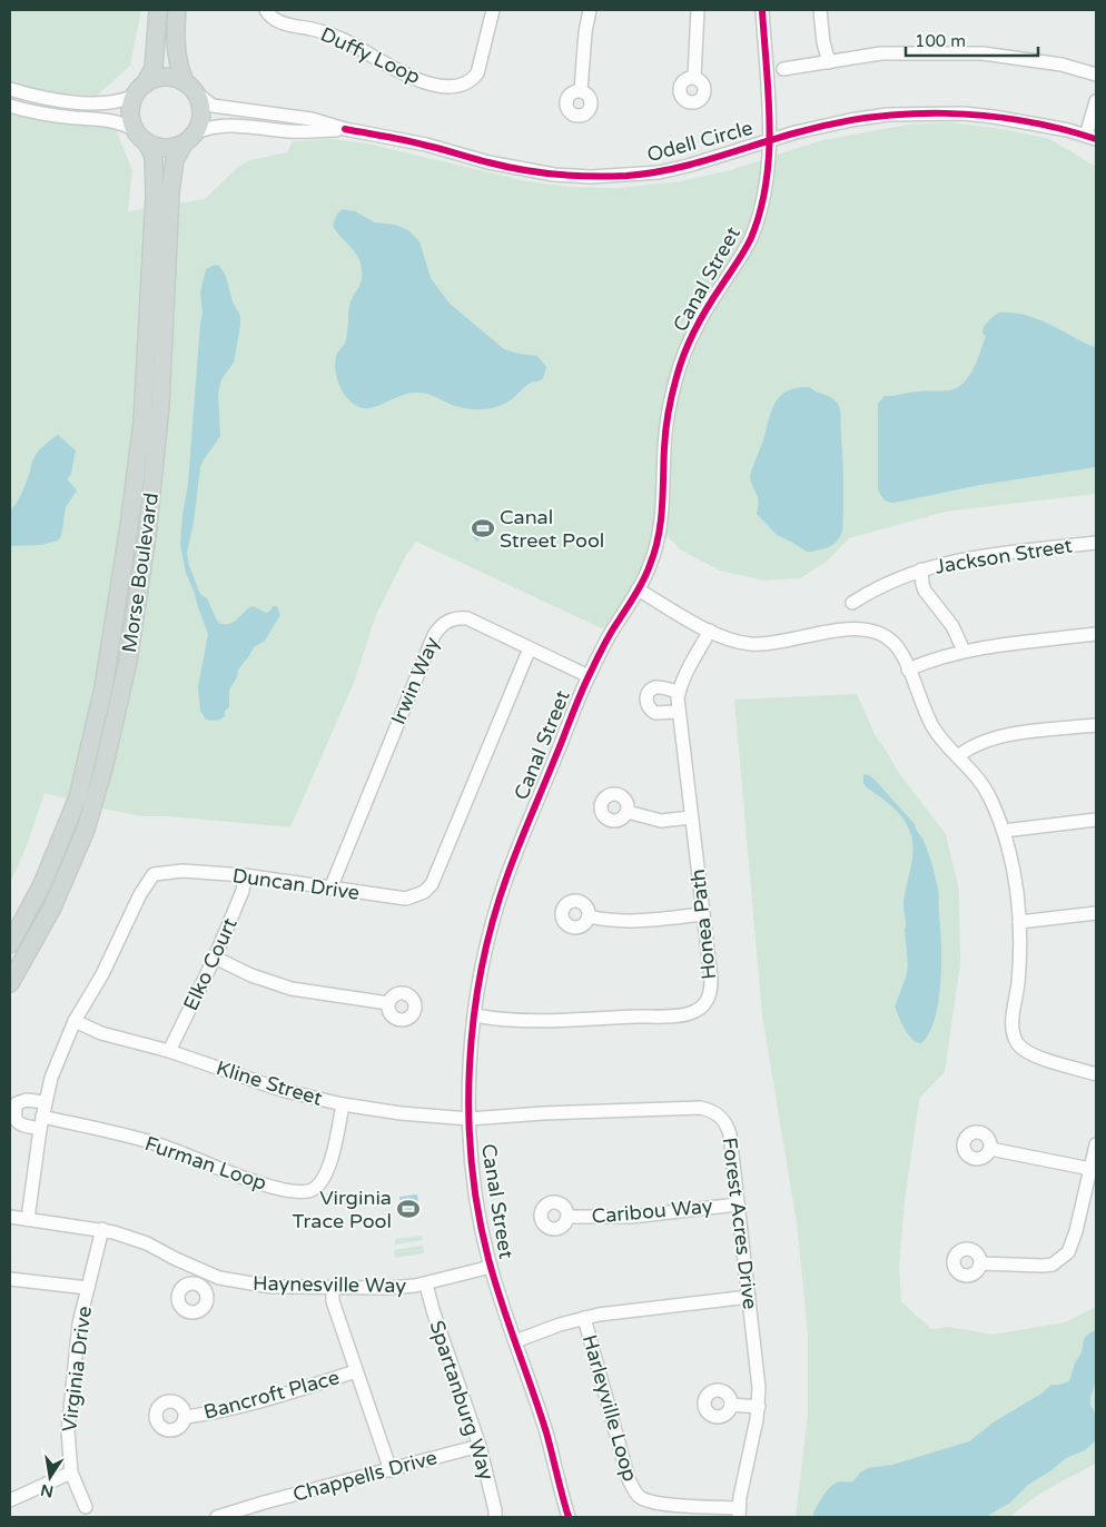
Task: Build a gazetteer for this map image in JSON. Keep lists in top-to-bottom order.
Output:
{
  "streets": {
    "main road": ["Morse Boulevard"],
    "street": [
      "Duffy Loop",
      "Odell Circle",
      "Canal Street",
      "Jackson Street",
      "Irwin Way",
      "Duncan Drive",
      "Honea Path",
      "Elko Court",
      "Kline Street",
      "Furman Loop",
      "Caribou Way",
      "Forest Acres Drive",
      "Haynesville Way",
      "Virginia Drive",
      "Bancroft Place",
      "Spartanburg Way",
      "Harleyville Loop",
      "Chappells Drive"
    ]
  },
  "crossings": [
    ["Odell Circle", "Canal Street"],
    ["Odell Circle", "Morse Boulevard"],
    ["Canal Street", "Irwin Way"],
    ["Canal Street", "Honea Path"],
    ["Canal Street", "Kline Street"],
    ["Canal Street", "Forest Acres Drive"],
    ["Canal Street", "Haynesville Way"],
    ["Irwin Way", "Duncan Drive"],
    ["Duncan Drive", "Elko Court"],
    ["Duncan Drive", "Kline Street"],
    ["Duncan Drive", "Furman Loop"],
    ["Duncan Drive", "Haynesville Way"],
    ["Elko Court", "Kline Street"],
    ["Kline Street", "Furman Loop"],
    ["Kline Street", "Forest Acres Drive"],
    ["Caribou Way", "Forest Acres Drive"],
    ["Forest Acres Drive", "Harleyville Loop"],
    ["Haynesville Way", "Virginia Drive"],
    ["Haynesville Way", "Spartanburg Way"],
    ["Spartanburg Way", "Chappells Drive"]
  ],
  "places": {
    "sports": ["Canal Street Pool", "Virginia Trace Pool"]
  },
  "scale_bar": "100 m",
  "north": "bottom"
}
